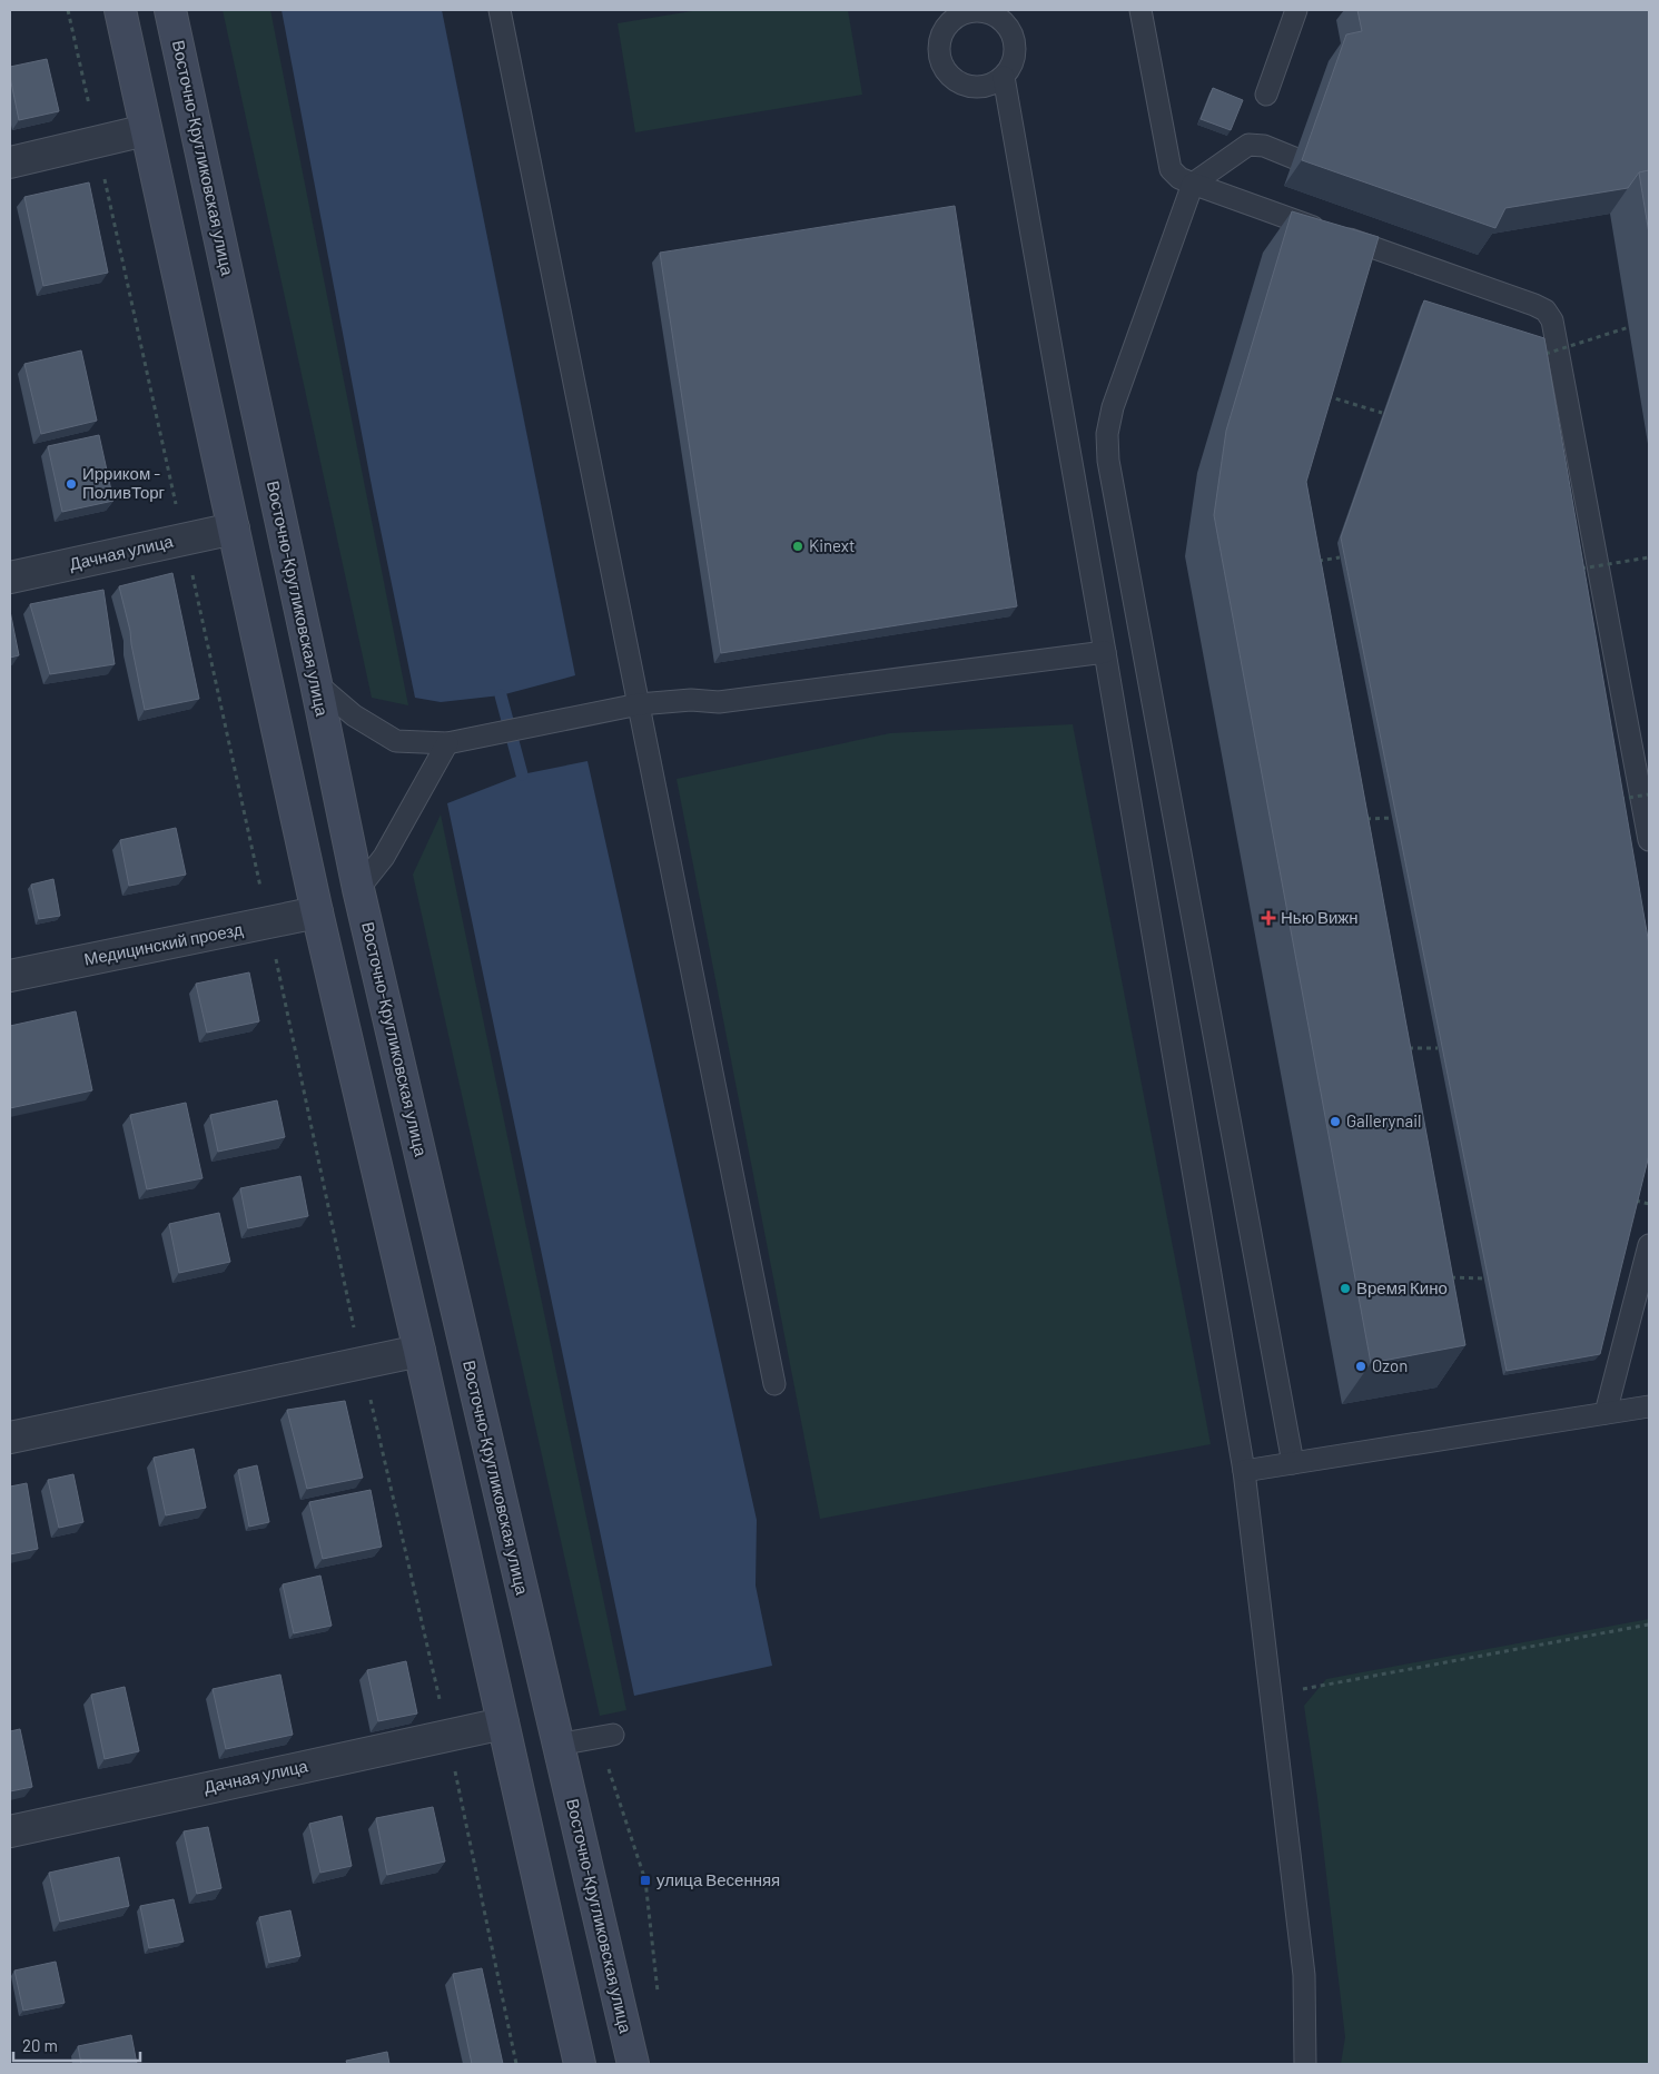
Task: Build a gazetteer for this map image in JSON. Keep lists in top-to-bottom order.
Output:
{
  "streets": {
    "main road": ["Восточно-Кругликовская улица"],
    "street": ["Дачная улица", "Медицинский проезд"]
  },
  "places": {
    "other": [
      "Ирриком - ПоливТорг",
      "Kinext",
      "Gallerynail",
      "Время Кино",
      "Ozon"
    ],
    "health": ["Нью Вижн"],
    "transit": ["улица Весенняя"]
  },
  "scale_bar": "20 m"
}
